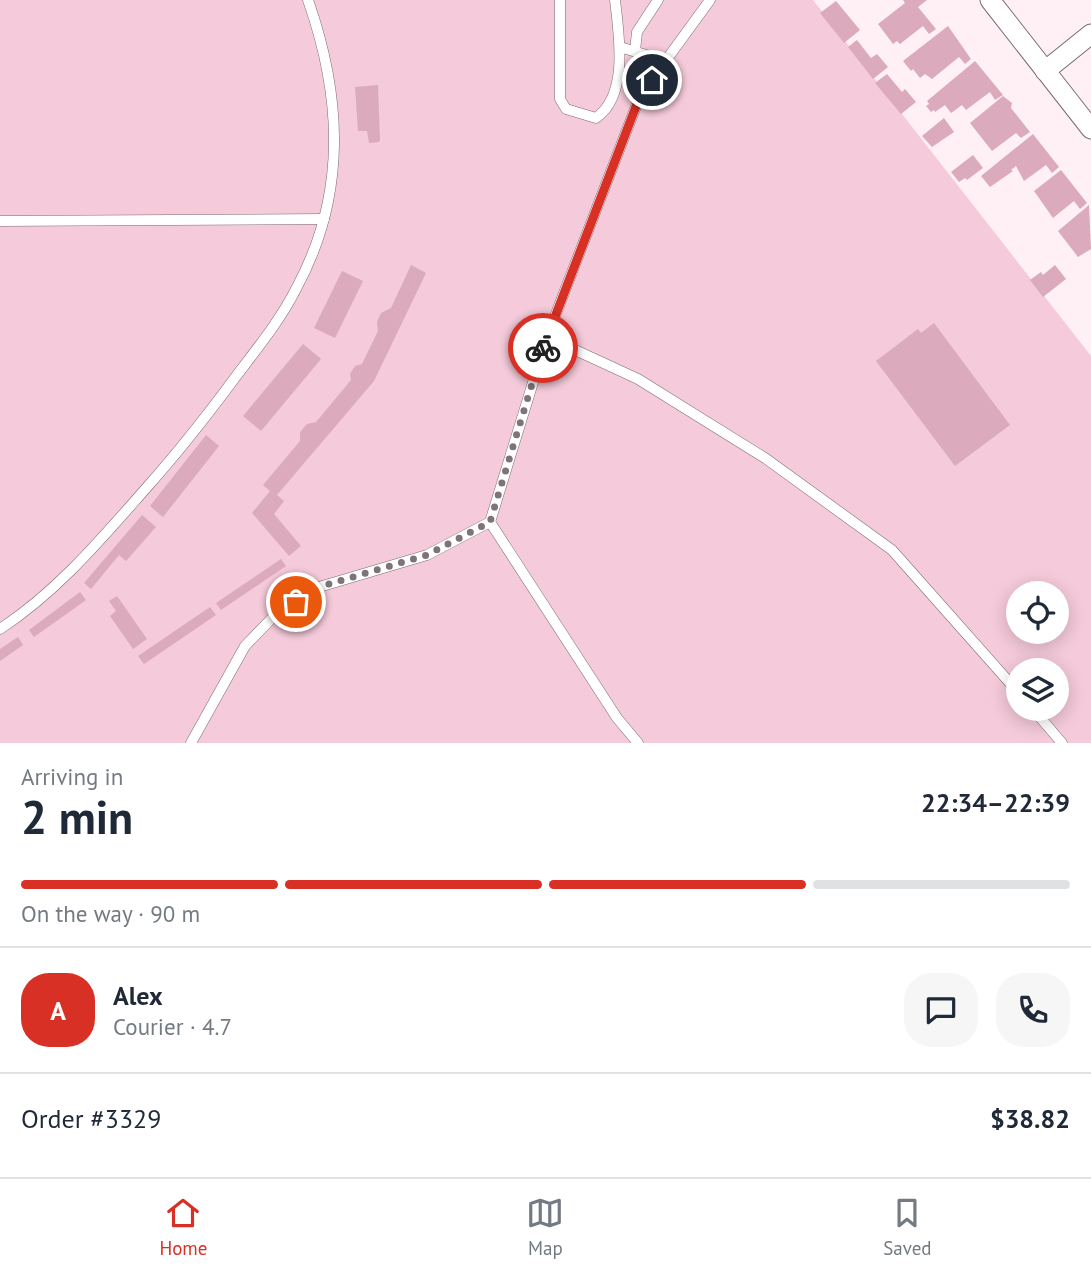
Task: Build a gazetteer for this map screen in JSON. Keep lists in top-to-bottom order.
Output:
{
  "page": {
    "heading": ["2 min", "Arriving in", "22:34–22:39"],
    "panel": [
      "Alex",
      "Courier · 4.7",
      "Order #3329",
      "$38.82"
    ],
    "bar": "On the way · 90 m",
    "round": "A",
    "tabs": ["Home", "Map", "Saved"]
  }
}
